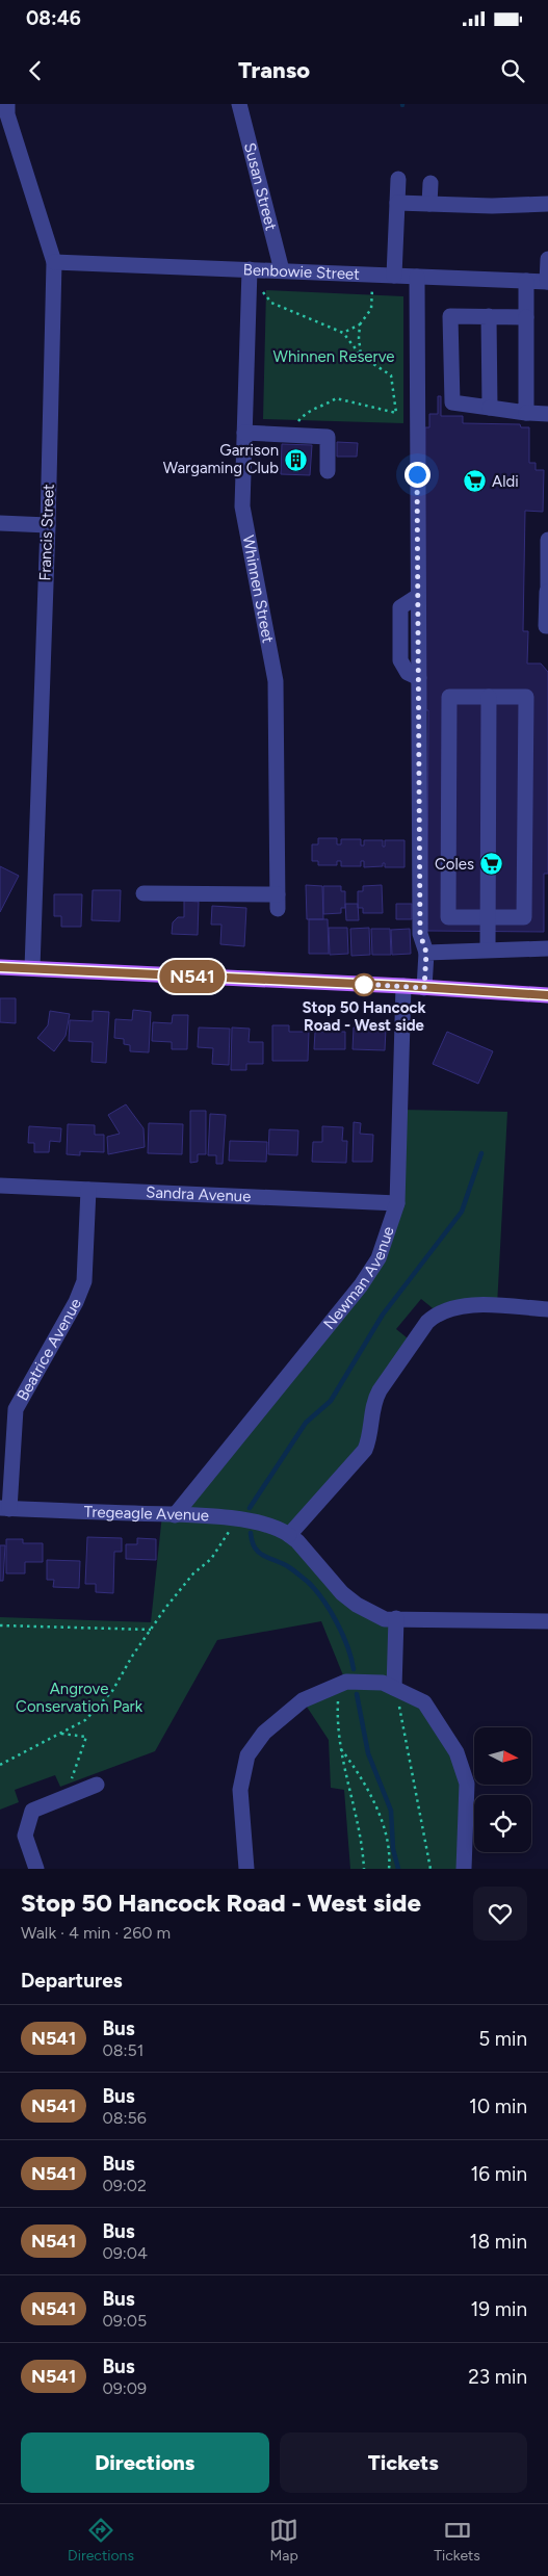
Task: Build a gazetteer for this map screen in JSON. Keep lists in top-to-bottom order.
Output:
{
  "streets": {
    "street": [
      "Susan Street",
      "Benbowie Street",
      "Francis Street",
      "Whinnen Street",
      "Sandra Avenue",
      "Newman Avenue",
      "Beatrice Avenue",
      "Tregeagle Avenue"
    ]
  },
  "crossings": [
    ["Susan Street", "Benbowie Street"],
    ["Benbowie Street", "Francis Street"],
    ["Benbowie Street", "Whinnen Street"],
    ["Sandra Avenue", "Newman Avenue"],
    ["Sandra Avenue", "Beatrice Avenue"],
    ["Newman Avenue", "Tregeagle Avenue"],
    ["Beatrice Avenue", "Tregeagle Avenue"]
  ],
  "parks": ["Whinnen Reserve", "Angrove Conservation Park"],
  "places": {
    "building": ["Garrison Wargaming Club"],
    "supermarket": ["Aldi", "Coles"],
    "other": ["Stop 50 Hancock Road - West side"]
  },
  "lines": ["bus line N541"],
  "north": "right",
  "page": {
    "status": "08:46",
    "header": "Transo",
    "on_map": "N541",
    "heading": [
      ["Stop 50 Hancock Road - West side", "Walk · 4 min · 260 m"],
      "Departures"
    ],
    "list": [
      {
        "mark": "N541",
        "name": "Bus",
        "note": "08:51",
        "value": "5 min"
      },
      {
        "mark": "N541",
        "name": "Bus",
        "note": "08:56",
        "value": "10 min"
      },
      {
        "mark": "N541",
        "name": "Bus",
        "note": "09:02",
        "value": "16 min"
      },
      {
        "mark": "N541",
        "name": "Bus",
        "note": "09:04",
        "value": "18 min"
      },
      {
        "mark": "N541",
        "name": "Bus",
        "note": "09:05",
        "value": "19 min"
      },
      {
        "mark": "N541",
        "name": "Bus",
        "note": "09:09",
        "value": "23 min"
      }
    ],
    "buttons": ["Directions", "Tickets"],
    "tabs": ["Directions", "Map", "Tickets"]
  }
}
